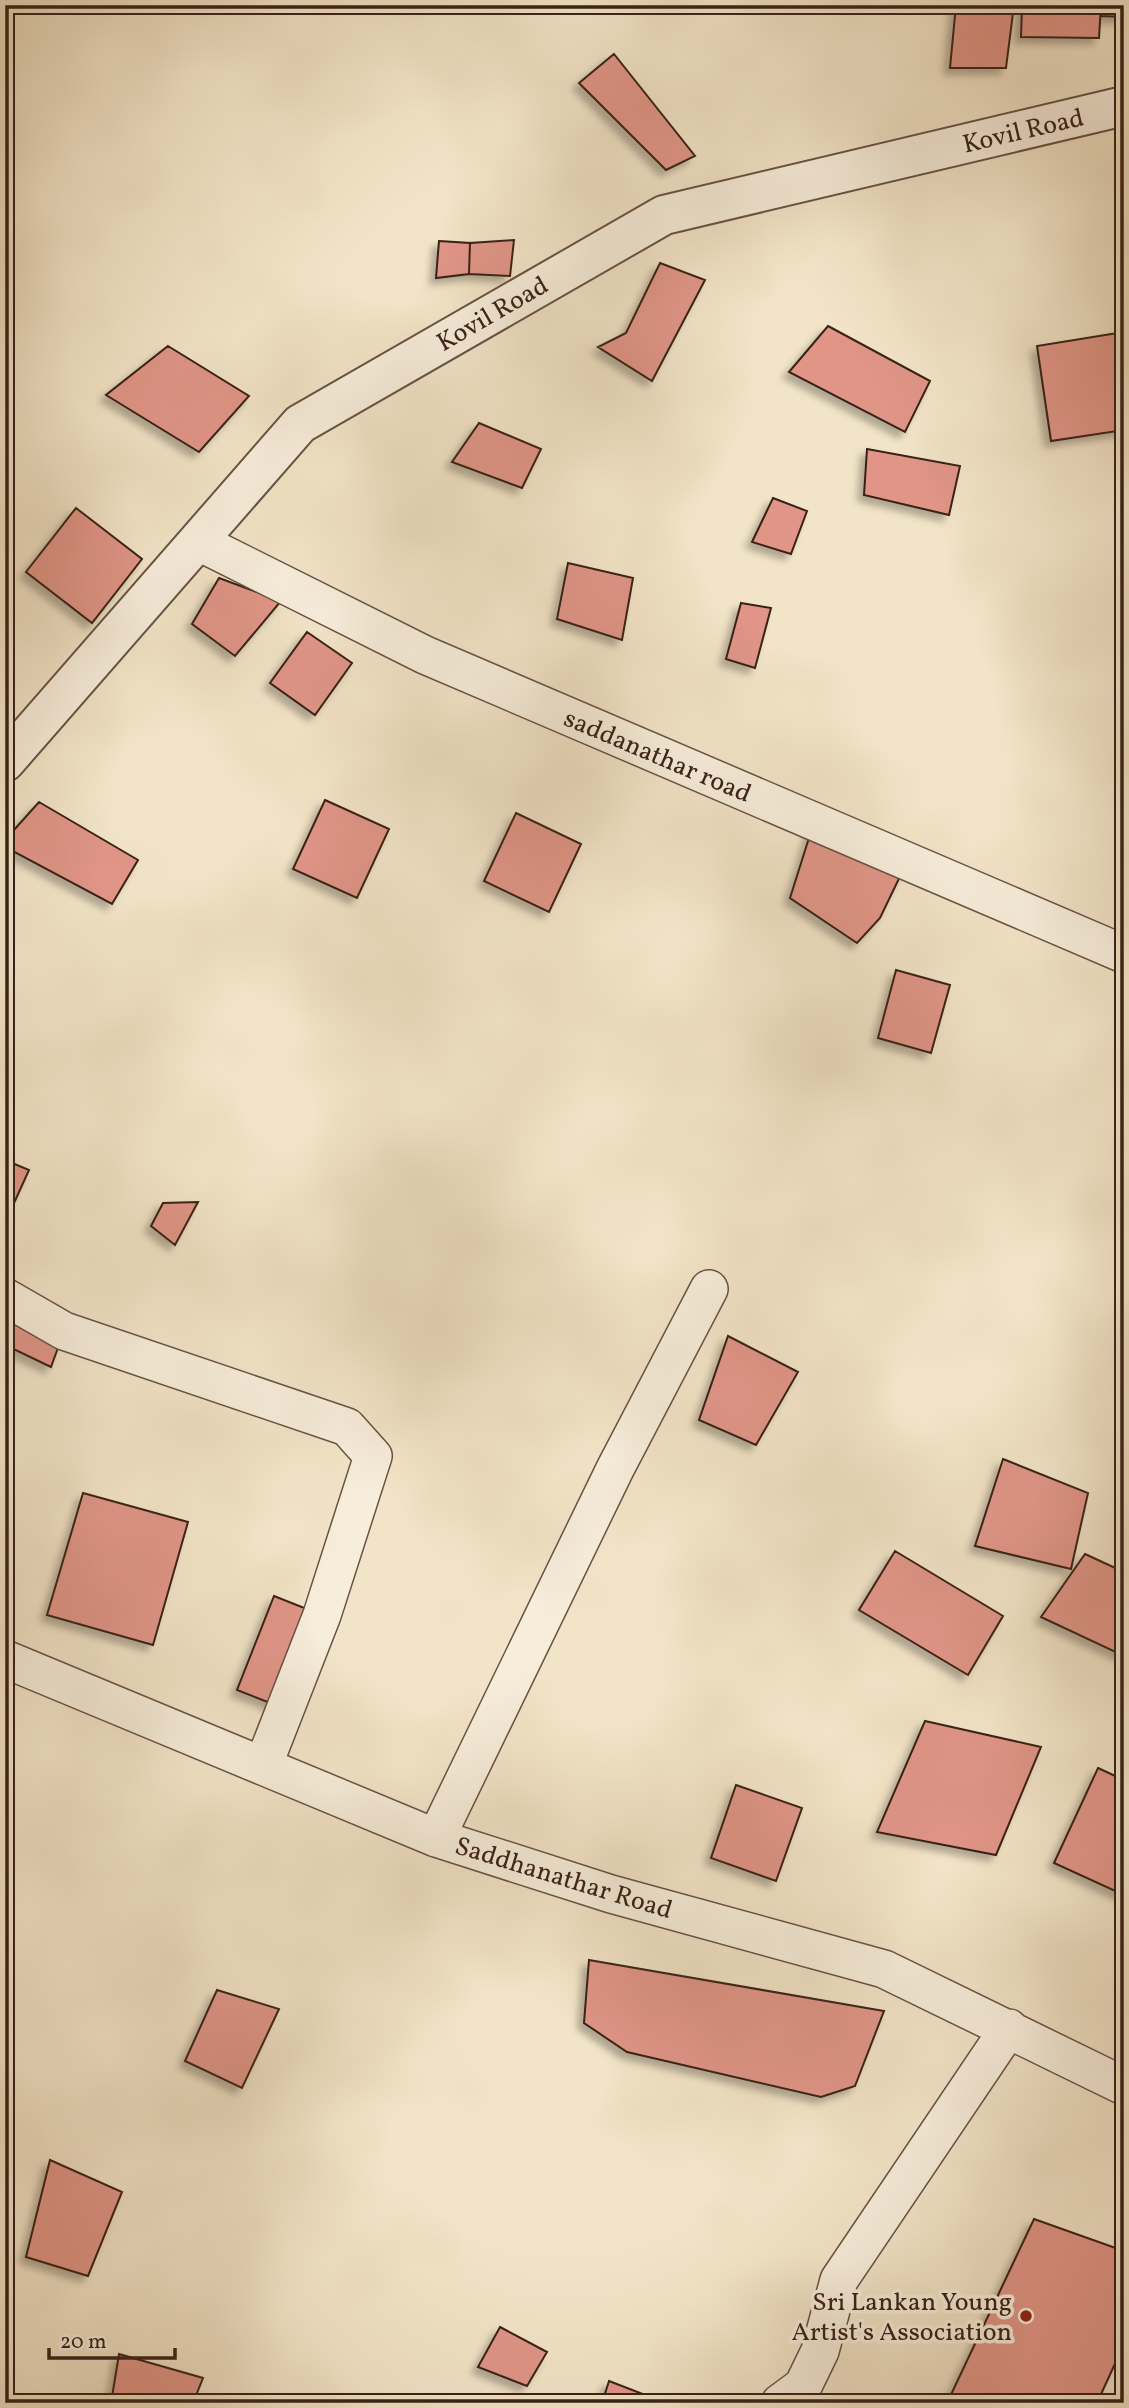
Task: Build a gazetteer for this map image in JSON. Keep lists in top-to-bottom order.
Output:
{
  "streets": {
    "street": ["Kovil Road", "saddanathar road", "Saddhanathar Road"]
  },
  "crossings": [
    ["Kovil Road", "saddanathar road"]
  ],
  "places": ["Sri Lankan Young Artist's Association"],
  "scale_bar": "20 m"
}
